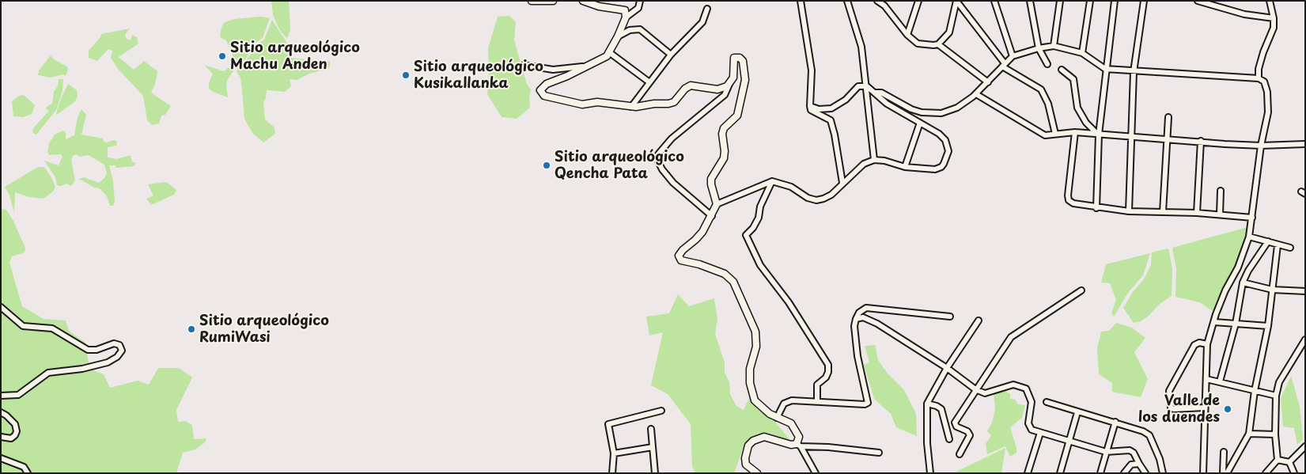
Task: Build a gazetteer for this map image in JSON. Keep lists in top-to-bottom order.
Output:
{
  "places": [
    "Sitio arqueológico Machu Anden",
    "Sitio arqueológico Kusikallanka",
    "Sitio arqueológico Qencha Pata",
    "Sitio arqueológico RumiWasi",
    "Valle de los duendes"
  ]
}
